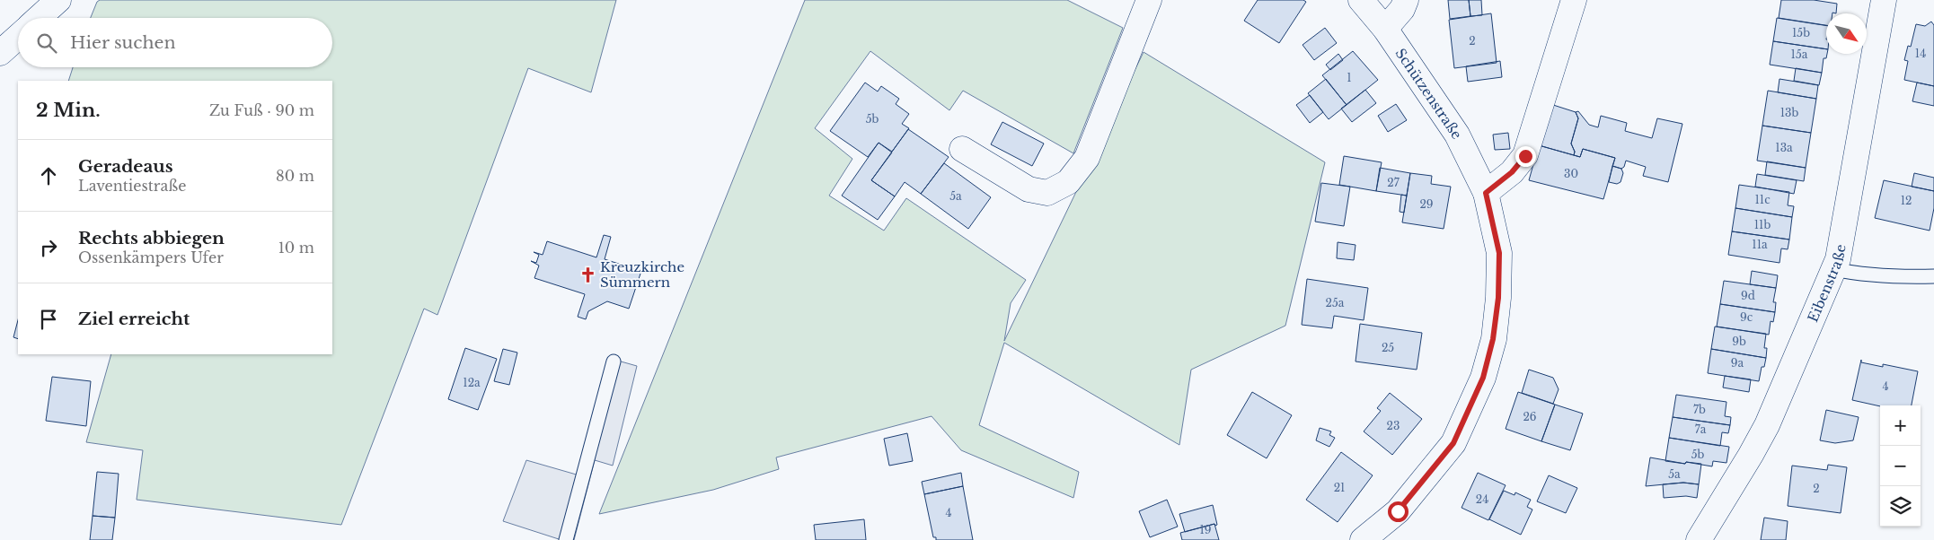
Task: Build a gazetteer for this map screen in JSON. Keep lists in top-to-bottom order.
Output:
{
  "streets": {
    "street": ["Schützenstraße", "Eibenstraße"]
  },
  "places": {
    "church": ["Kreuzkirche Sümmern"]
  },
  "house_numbers": [
    "15b",
    "2",
    "14",
    "15a",
    "1",
    "13b",
    "5b",
    "13a",
    "30",
    "27",
    "5a",
    "11c",
    "12",
    "29",
    "11b",
    "11a",
    "9d",
    "25a",
    "9c",
    "9b",
    "25",
    "9a",
    "12a",
    "4",
    "7b",
    "26",
    "23",
    "7a",
    "5b",
    "5a",
    "21",
    "2",
    "24",
    "4",
    "19"
  ],
  "north": "bottom right",
  "page": {
    "search": "Hier suchen",
    "heading": ["2 Min.", "Zu Fuß · 90 m"],
    "list": [
      ["Geradeaus", "Laventiestraße", "80 m"],
      ["Rechts abbiegen", "Ossenkämpers Ufer", "10 m"],
      "Ziel erreicht"
    ],
    "map_buttons": ["+", "−"]
  }
}
